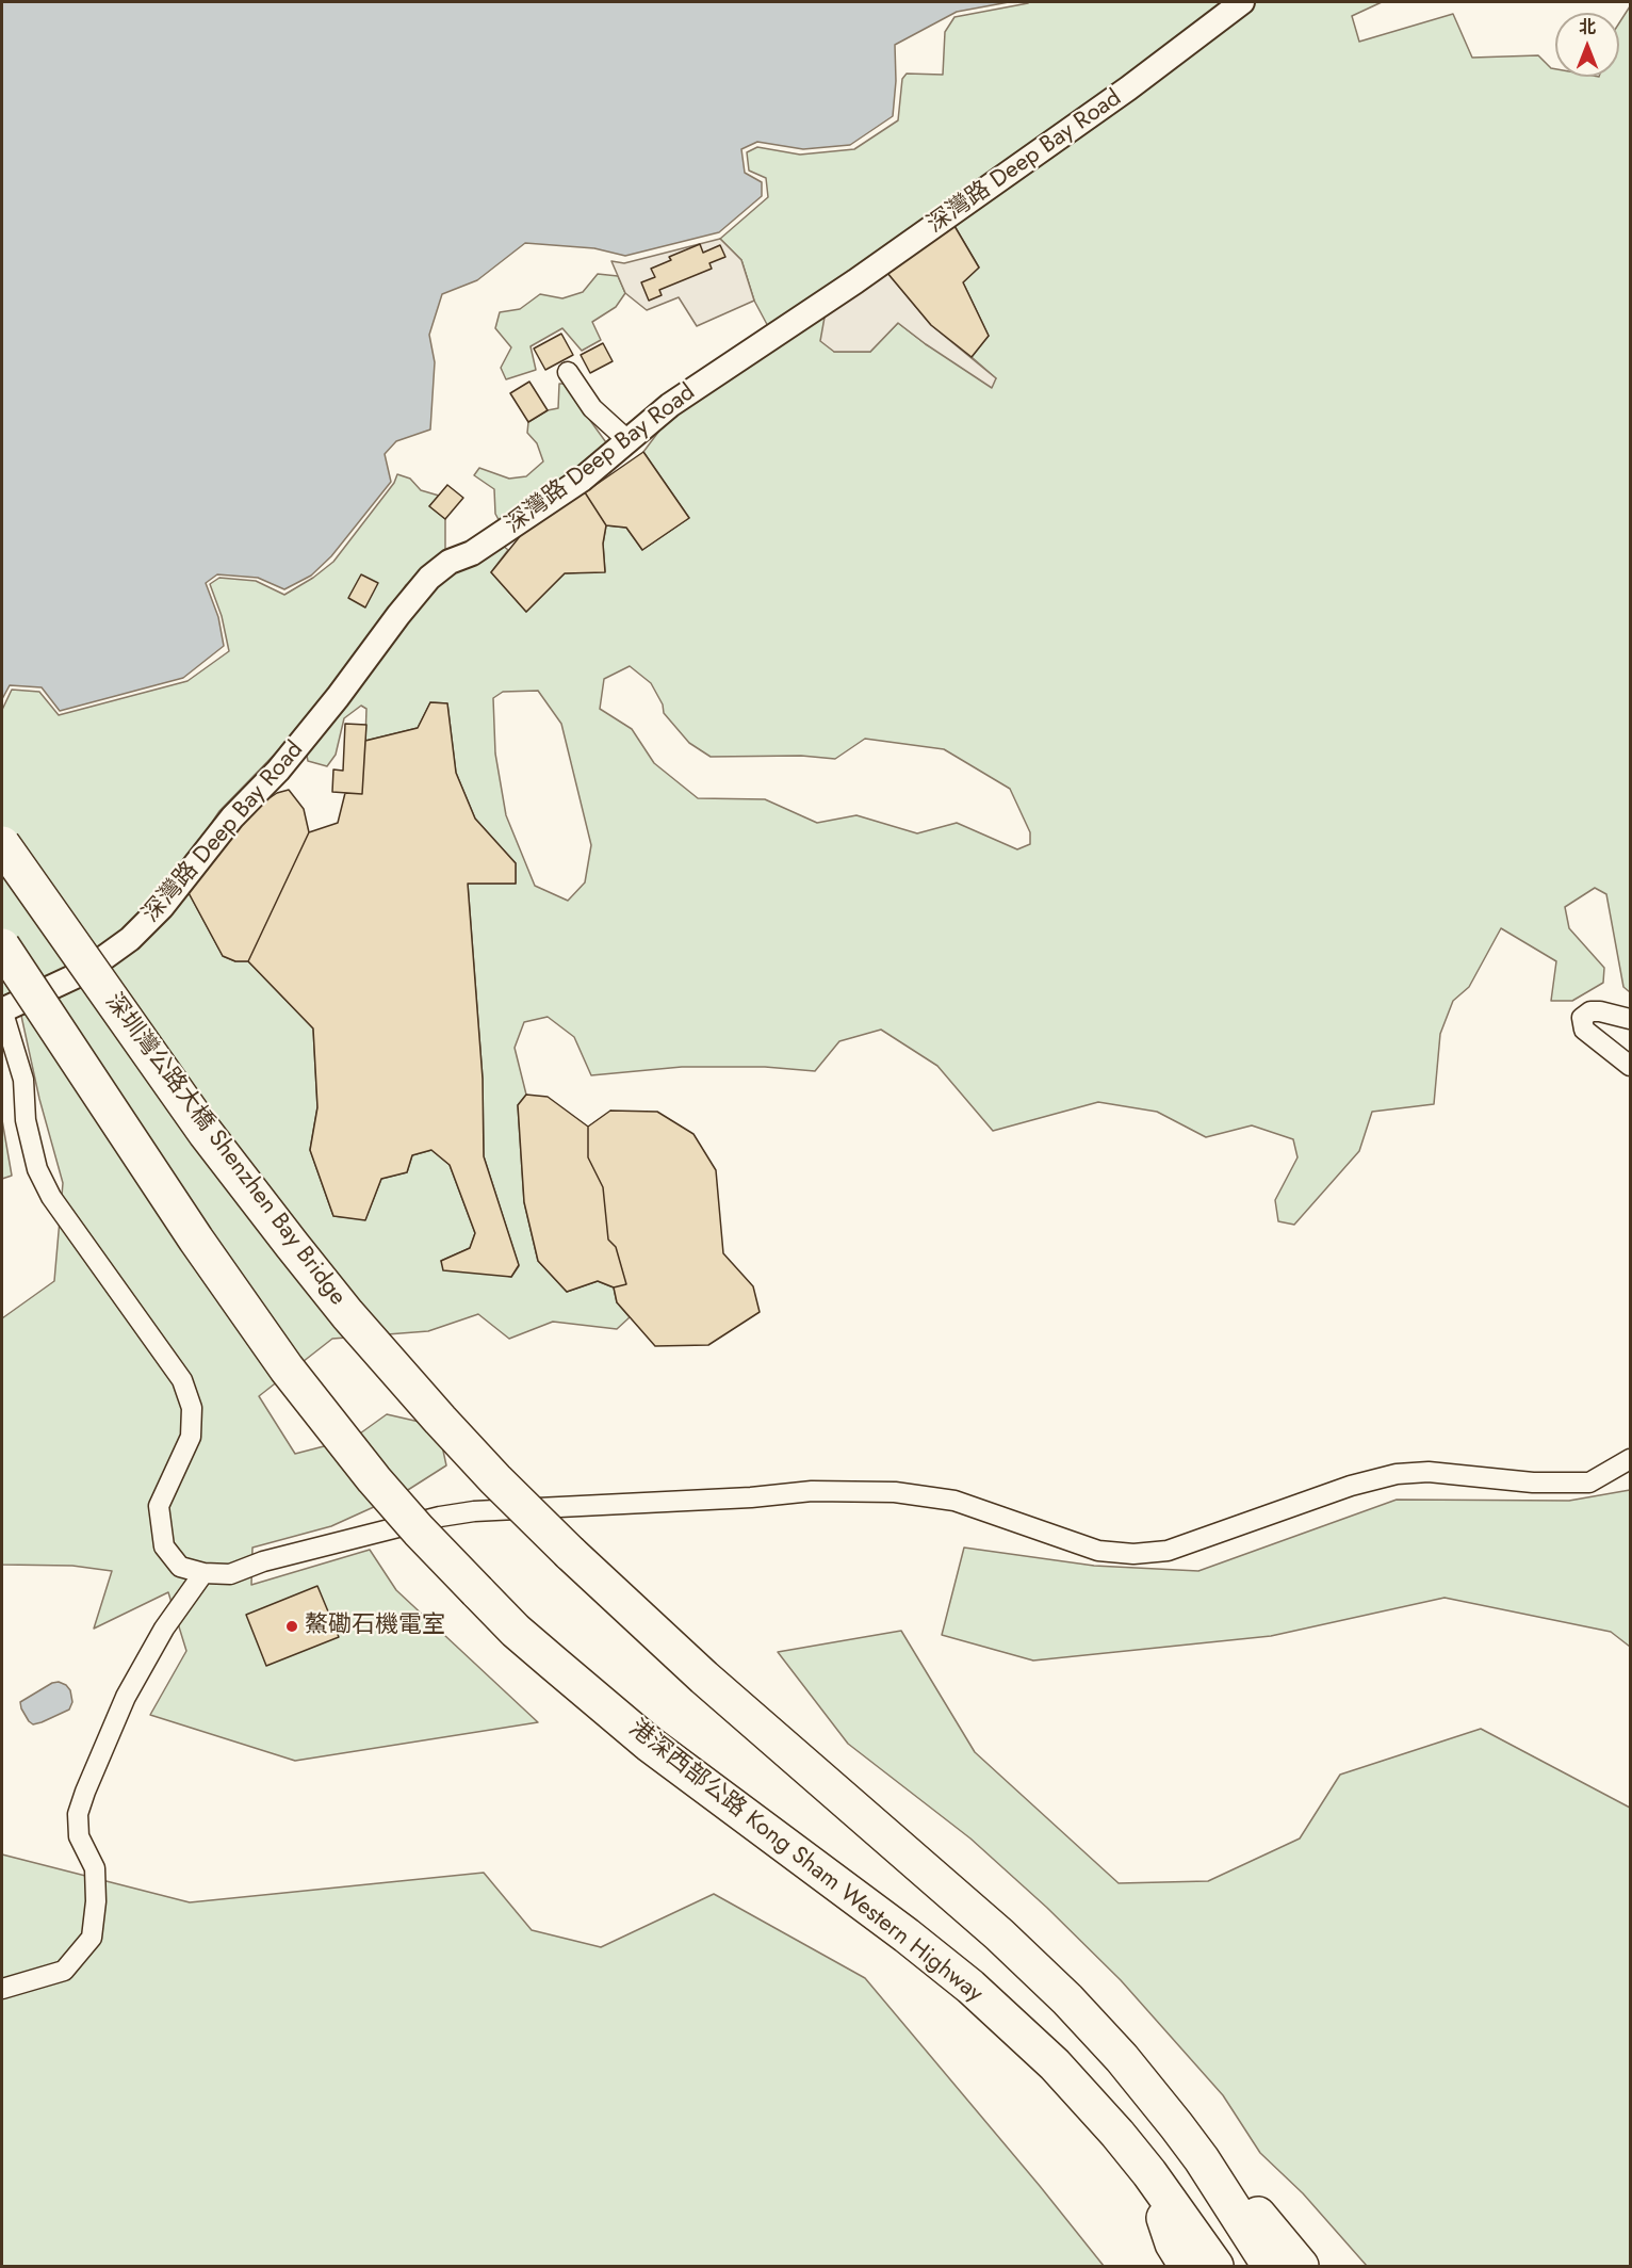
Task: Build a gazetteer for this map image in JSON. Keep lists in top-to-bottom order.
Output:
{
  "streets": {
    "highway": ["深圳灣公路大橋 Shenzhen Bay Bridge", "港深西部公路 Kong Sham Western Highway"],
    "street": ["深灣路 Deep Bay Road"]
  },
  "places": ["鰲磡石機電室"],
  "north": "top"
}
